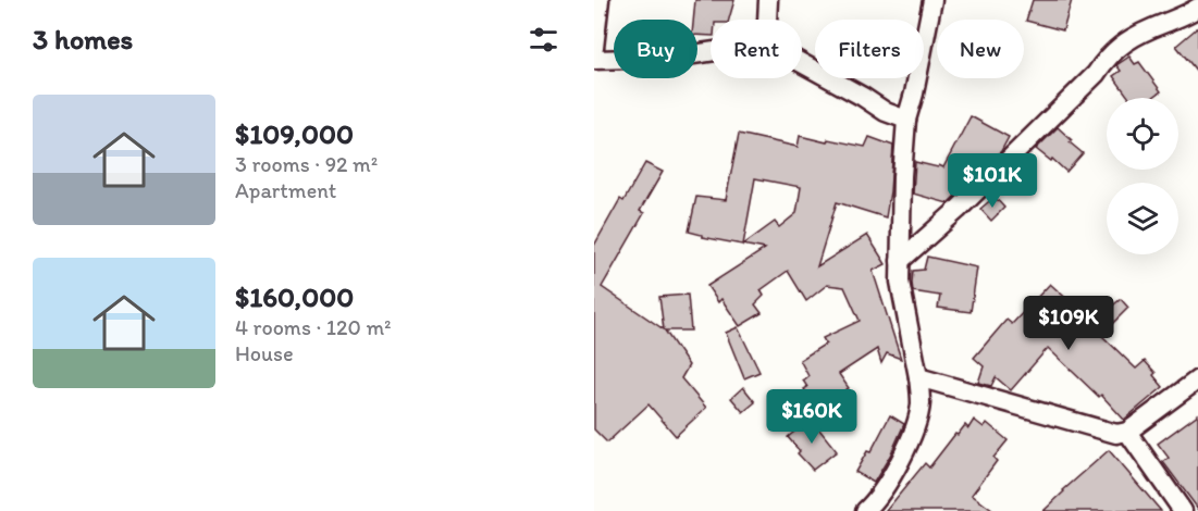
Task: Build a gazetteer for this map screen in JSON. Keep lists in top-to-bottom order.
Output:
{
  "page": {
    "heading": "3 homes",
    "chip": [
      "Buy",
      "Rent",
      "Filters",
      "New"
    ],
    "list": [
      {
        "name": "$109,000",
        "note": "3 rooms · 92 m² · Apartment"
      },
      {
        "name": "$160,000",
        "note": "4 rooms · 120 m² · House"
      }
    ],
    "price": ["$101K", "$109K", "$160K"]
  }
}
